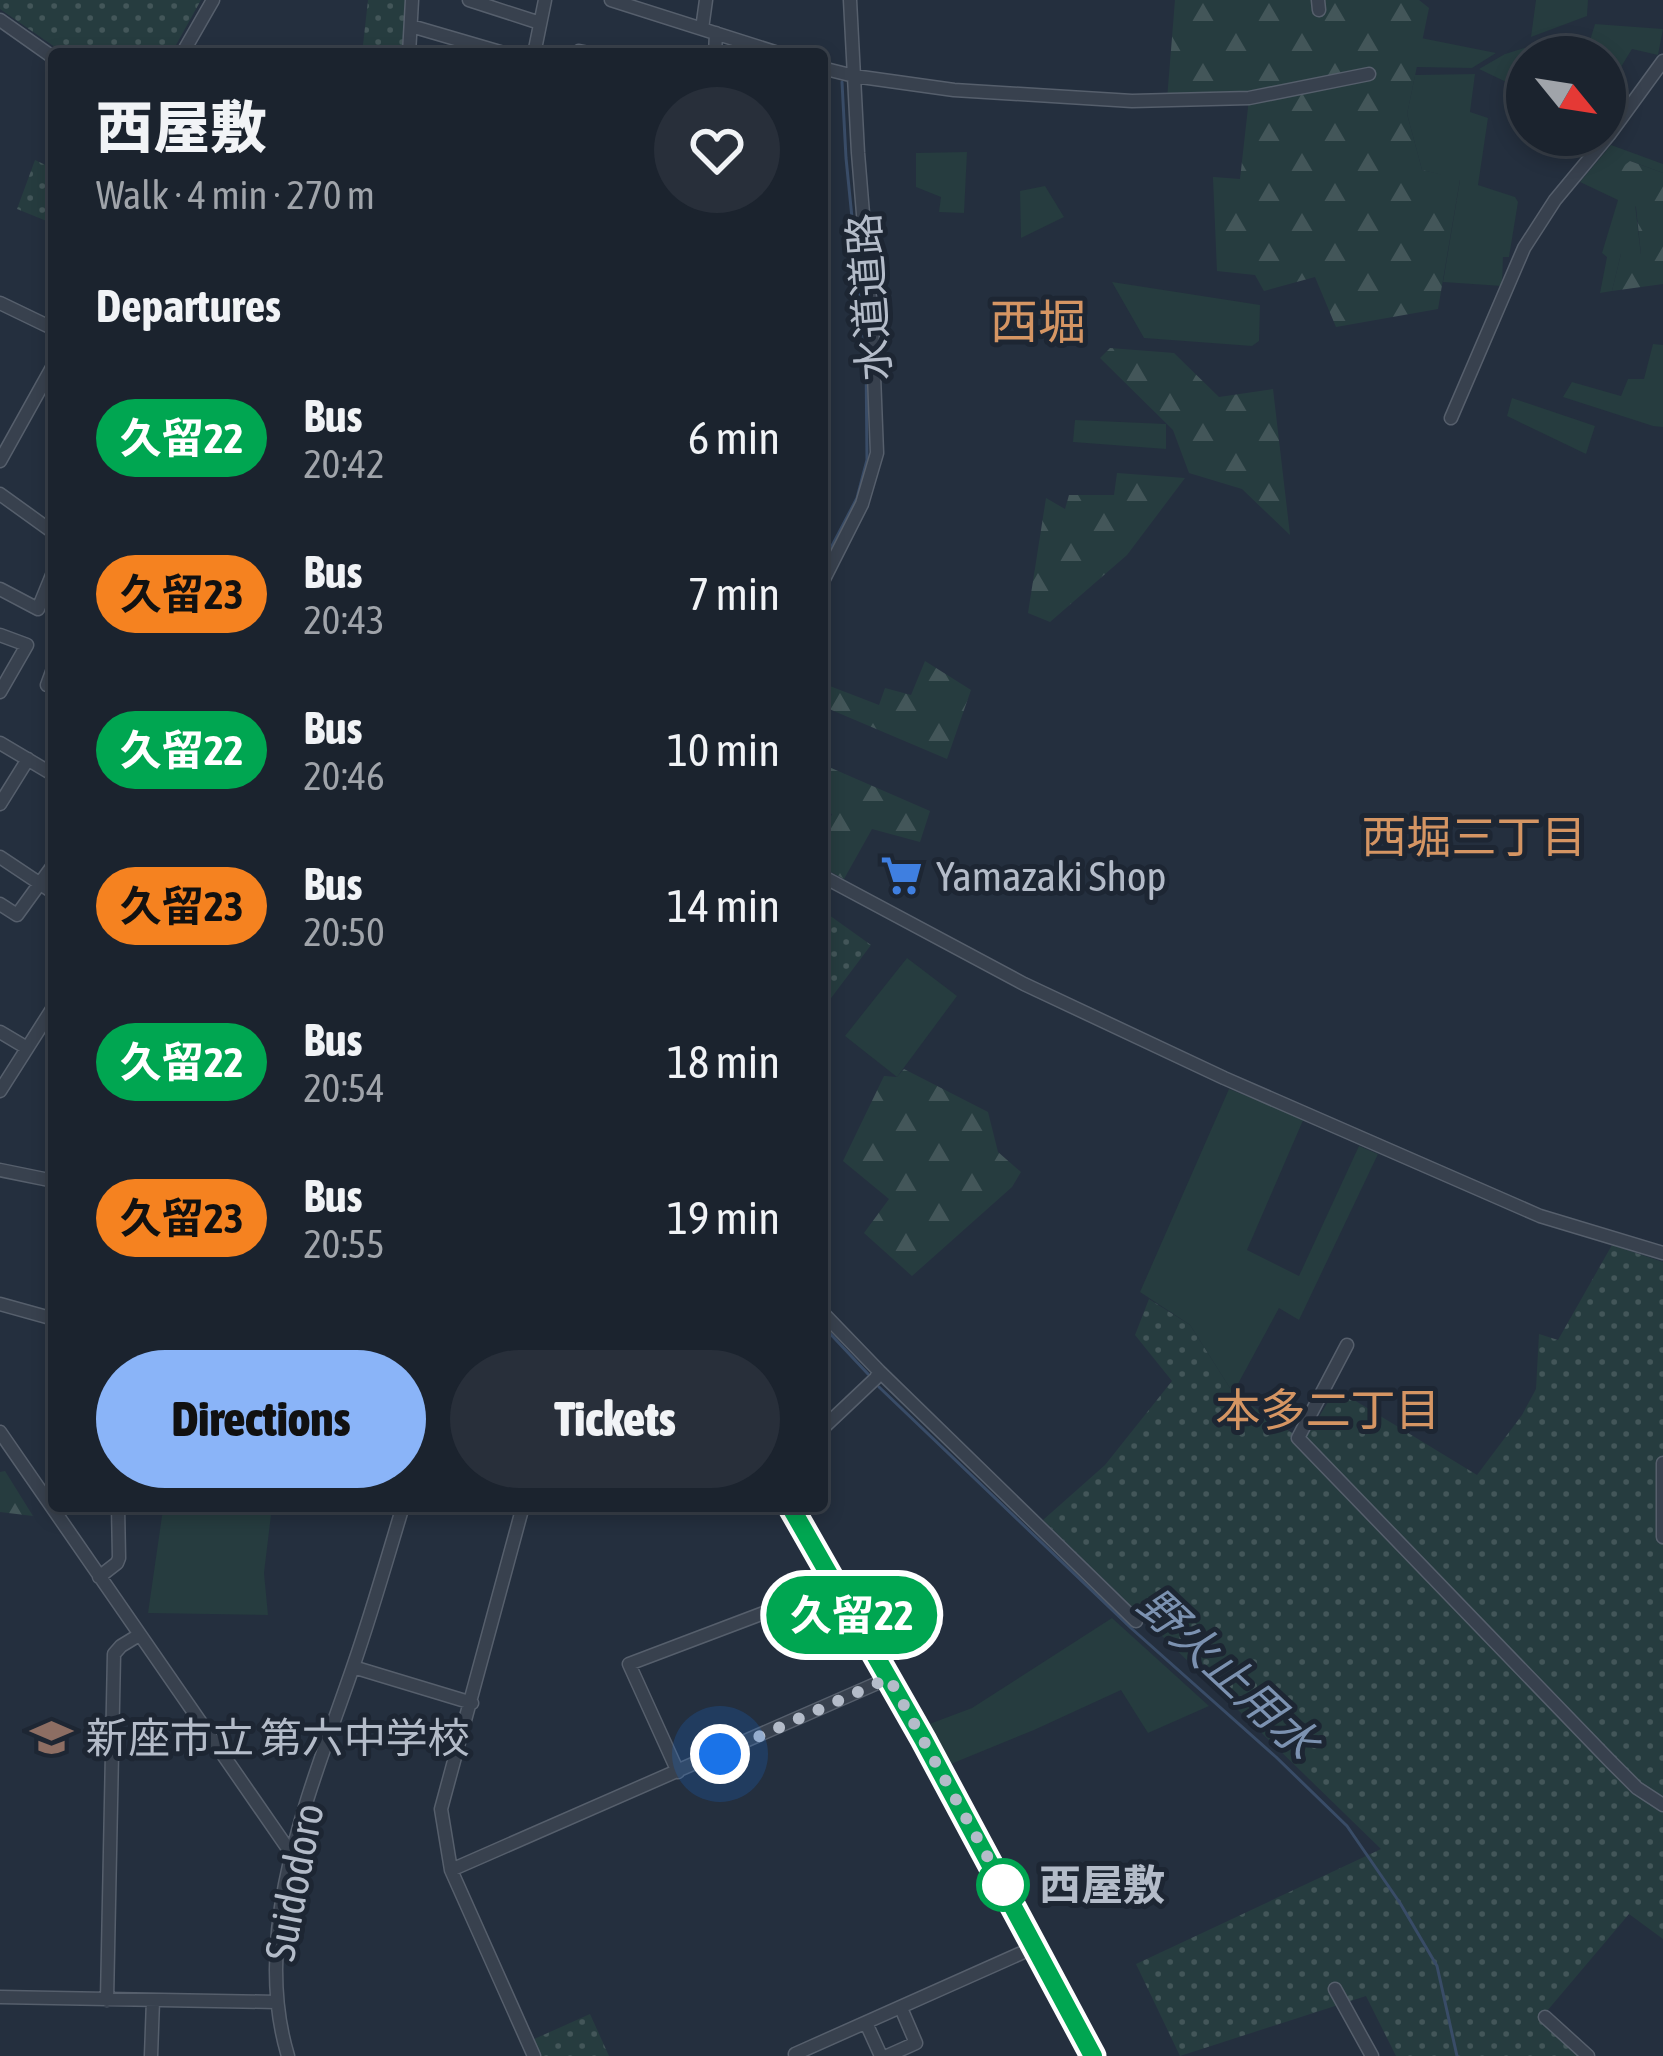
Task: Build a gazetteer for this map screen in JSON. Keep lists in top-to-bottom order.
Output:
{
  "streets": {
    "street": ["水道道路", "Suidodoro"]
  },
  "districts": ["西堀", "西堀三丁目", "本多二丁目"],
  "water": ["野火止用水"],
  "places": {
    "supermarket": ["Yamazaki Shop"],
    "school or university": ["新座市立 第六中学校"],
    "other": ["西屋敷"]
  },
  "lines": ["bus line 久留22"],
  "north": "bottom right",
  "page": {
    "on_map": "久留22",
    "heading": [
      ["西屋敷", "Walk · 4 min · 270 m"],
      "Departures"
    ],
    "list": [
      {
        "mark": "久留22",
        "name": "Bus",
        "note": "20:42",
        "value": "6 min"
      },
      {
        "mark": "久留23",
        "name": "Bus",
        "note": "20:43",
        "value": "7 min"
      },
      {
        "mark": "久留22",
        "name": "Bus",
        "note": "20:46",
        "value": "10 min"
      },
      {
        "mark": "久留23",
        "name": "Bus",
        "note": "20:50",
        "value": "14 min"
      },
      {
        "mark": "久留22",
        "name": "Bus",
        "note": "20:54",
        "value": "18 min"
      },
      {
        "mark": "久留23",
        "name": "Bus",
        "note": "20:55",
        "value": "19 min"
      }
    ],
    "buttons": ["Directions", "Tickets"]
  }
}
